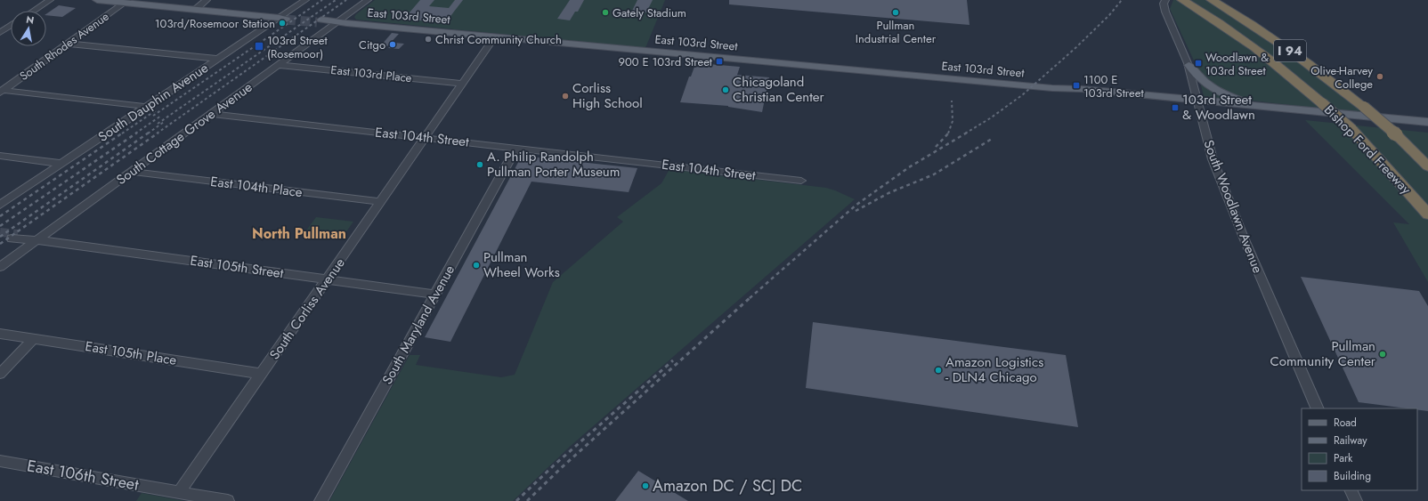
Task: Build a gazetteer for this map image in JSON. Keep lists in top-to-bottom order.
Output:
{
  "streets": {
    "highway": ["I 94", "Bishop Ford Freeway"],
    "main road": ["East 103rd Street"],
    "street": [
      "South Rhodes Avenue",
      "East 103rd Place",
      "South Dauphin Avenue",
      "South Cottage Grove Avenue",
      "East 104th Street",
      "East 104th Place",
      "South Woodlawn Avenue",
      "East 105th Street",
      "South Corliss Avenue",
      "South Maryland Avenue",
      "East 105th Place",
      "East 106th Street"
    ]
  },
  "crossings": [
    ["East 103rd Street", "South Cottage Grove Avenue"],
    ["East 103rd Street", "South Woodlawn Avenue"],
    ["East 103rd Street", "South Corliss Avenue"],
    ["East 103rd Place", "South Cottage Grove Avenue"],
    ["East 103rd Place", "South Corliss Avenue"],
    ["South Cottage Grove Avenue", "East 104th Street"],
    ["South Cottage Grove Avenue", "East 104th Place"],
    ["South Cottage Grove Avenue", "East 105th Street"],
    ["East 104th Street", "South Corliss Avenue"],
    ["East 104th Street", "South Maryland Avenue"],
    ["East 104th Place", "South Corliss Avenue"],
    ["East 105th Street", "South Corliss Avenue"],
    ["East 105th Street", "South Maryland Avenue"],
    ["South Corliss Avenue", "East 105th Place"],
    ["South Corliss Avenue", "East 106th Street"]
  ],
  "districts": ["North Pullman"],
  "places": {
    "other": [
      "Gately Stadium",
      "Pullman Industrial Center",
      "103rd/Rosemoor Station",
      "Christ Community Church",
      "Citgo",
      "Olive-Harvey College",
      "Chicagoland Christian Center",
      "Corliss High School",
      "A. Philip Randolph Pullman Porter Museum",
      "Pullman Wheel Works",
      "Pullman Community Center",
      "Amazon Logistics - DLN4 Chicago",
      "Amazon DC / SCJ DC"
    ],
    "transit": [
      "103rd Street (Rosemoor)",
      "900 E 103rd Street",
      "Woodlawn & 103rd Street",
      "1100 E 103rd Street",
      "103rd Street & Woodlawn"
    ]
  },
  "legend": [
    "Road",
    "Railway",
    "Park",
    "Building"
  ],
  "north": "top"
}
